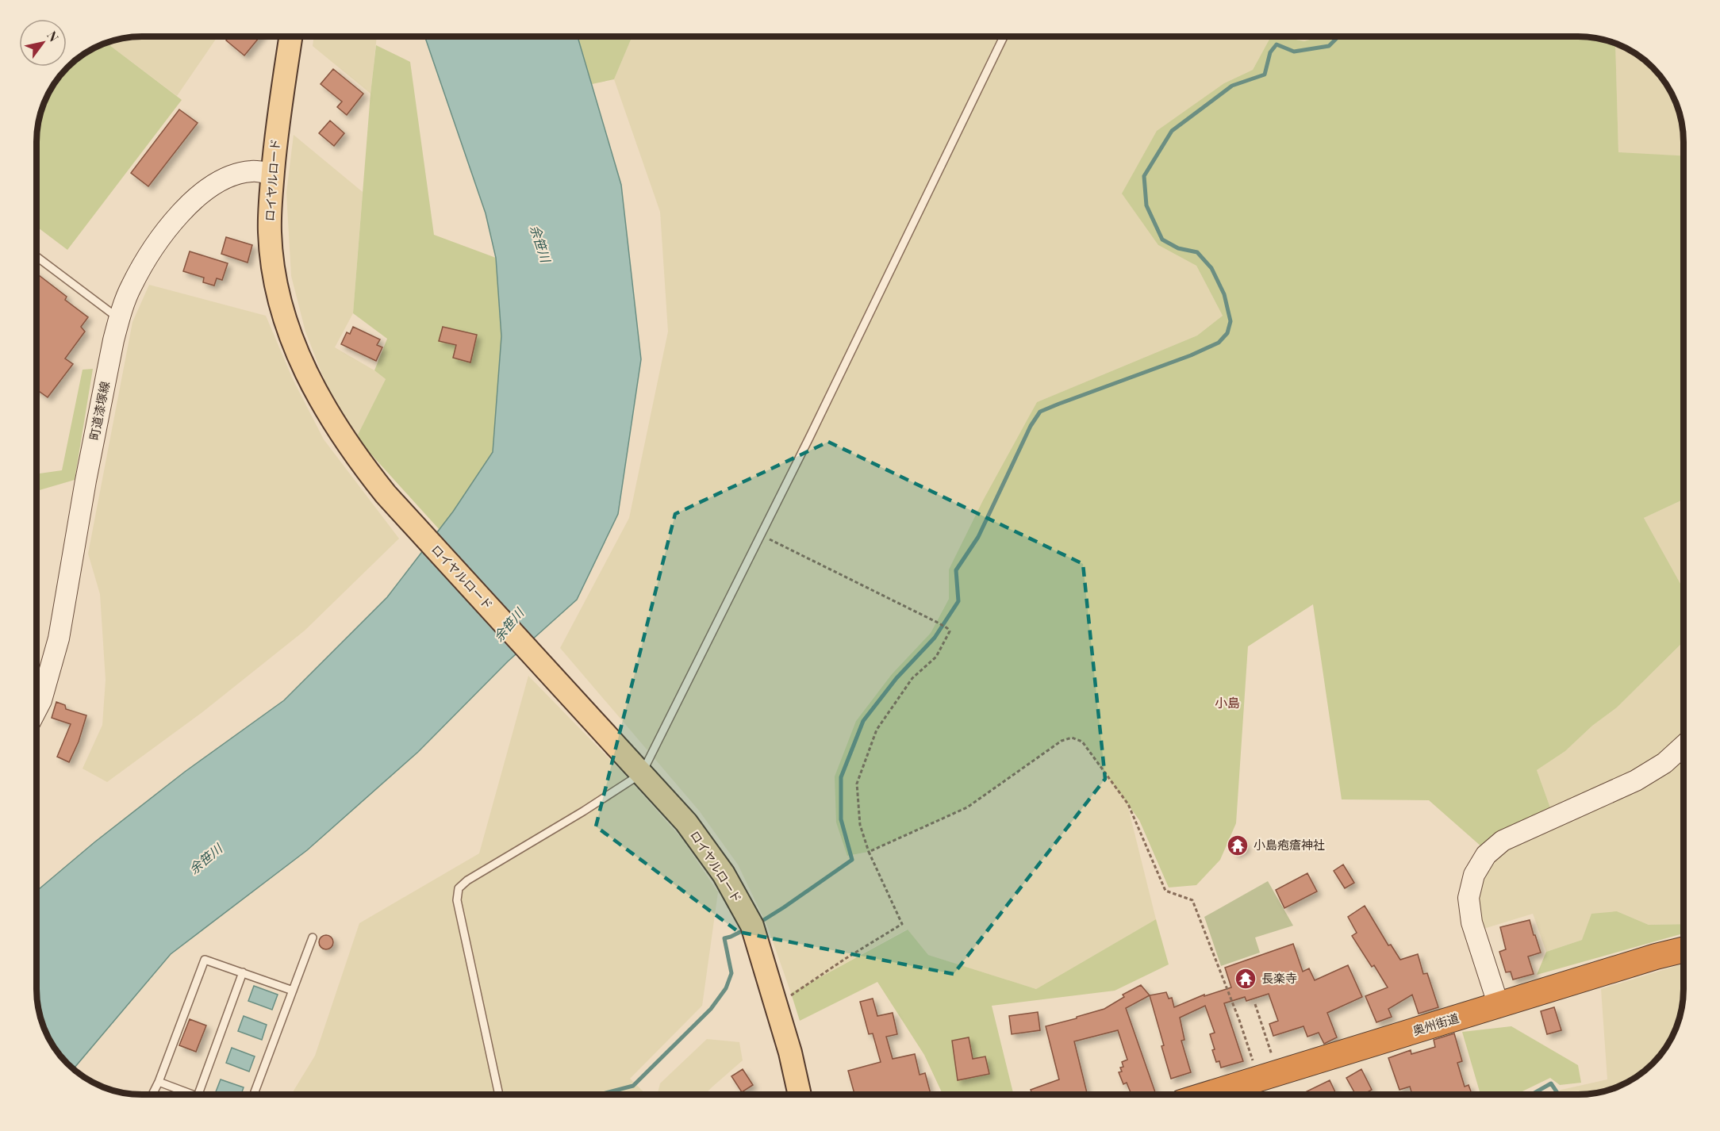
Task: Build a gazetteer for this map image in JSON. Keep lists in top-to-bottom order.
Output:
{
  "streets": {
    "highway": ["奥州街道"],
    "main road": ["ロイヤルロード"],
    "street": ["町道漆塚線"]
  },
  "crossings": [
    ["ロイヤルロード", "町道漆塚線"]
  ],
  "districts": ["小島"],
  "water": ["余笹川"],
  "places": {
    "temple": ["小島疱瘡神社", "長楽寺"]
  },
  "north": "top right"
}
